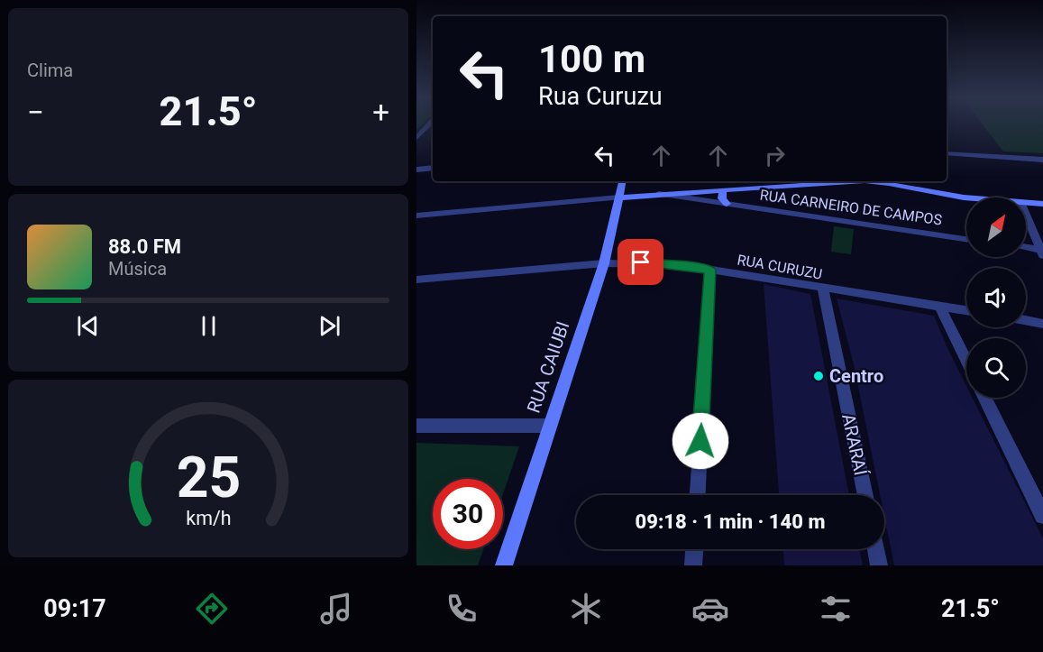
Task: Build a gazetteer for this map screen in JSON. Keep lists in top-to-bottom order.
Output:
{
  "streets": {
    "street": [
      "RUA CARNEIRO DE CAMPOS",
      "RUA CURUZU",
      "RUA CAIUBI",
      "ARARAÍ"
    ]
  },
  "crossings": [
    ["RUA CURUZU", "RUA CAIUBI"],
    ["RUA CURUZU", "ARARAÍ"]
  ],
  "places": ["Centro"],
  "north": "top right",
  "page": {
    "tile": "Clima",
    "turn": ["100 m", "Rua Curuzu"],
    "heat": ["−", "21.5°", "+"],
    "song": ["88.0 FM", "Música"],
    "limit": "30",
    "trip": "09:18 · 1 min · 140 m",
    "tabs": ["09:17", "21.5°"],
    "gauge": ["25", "km/h"]
  }
}
